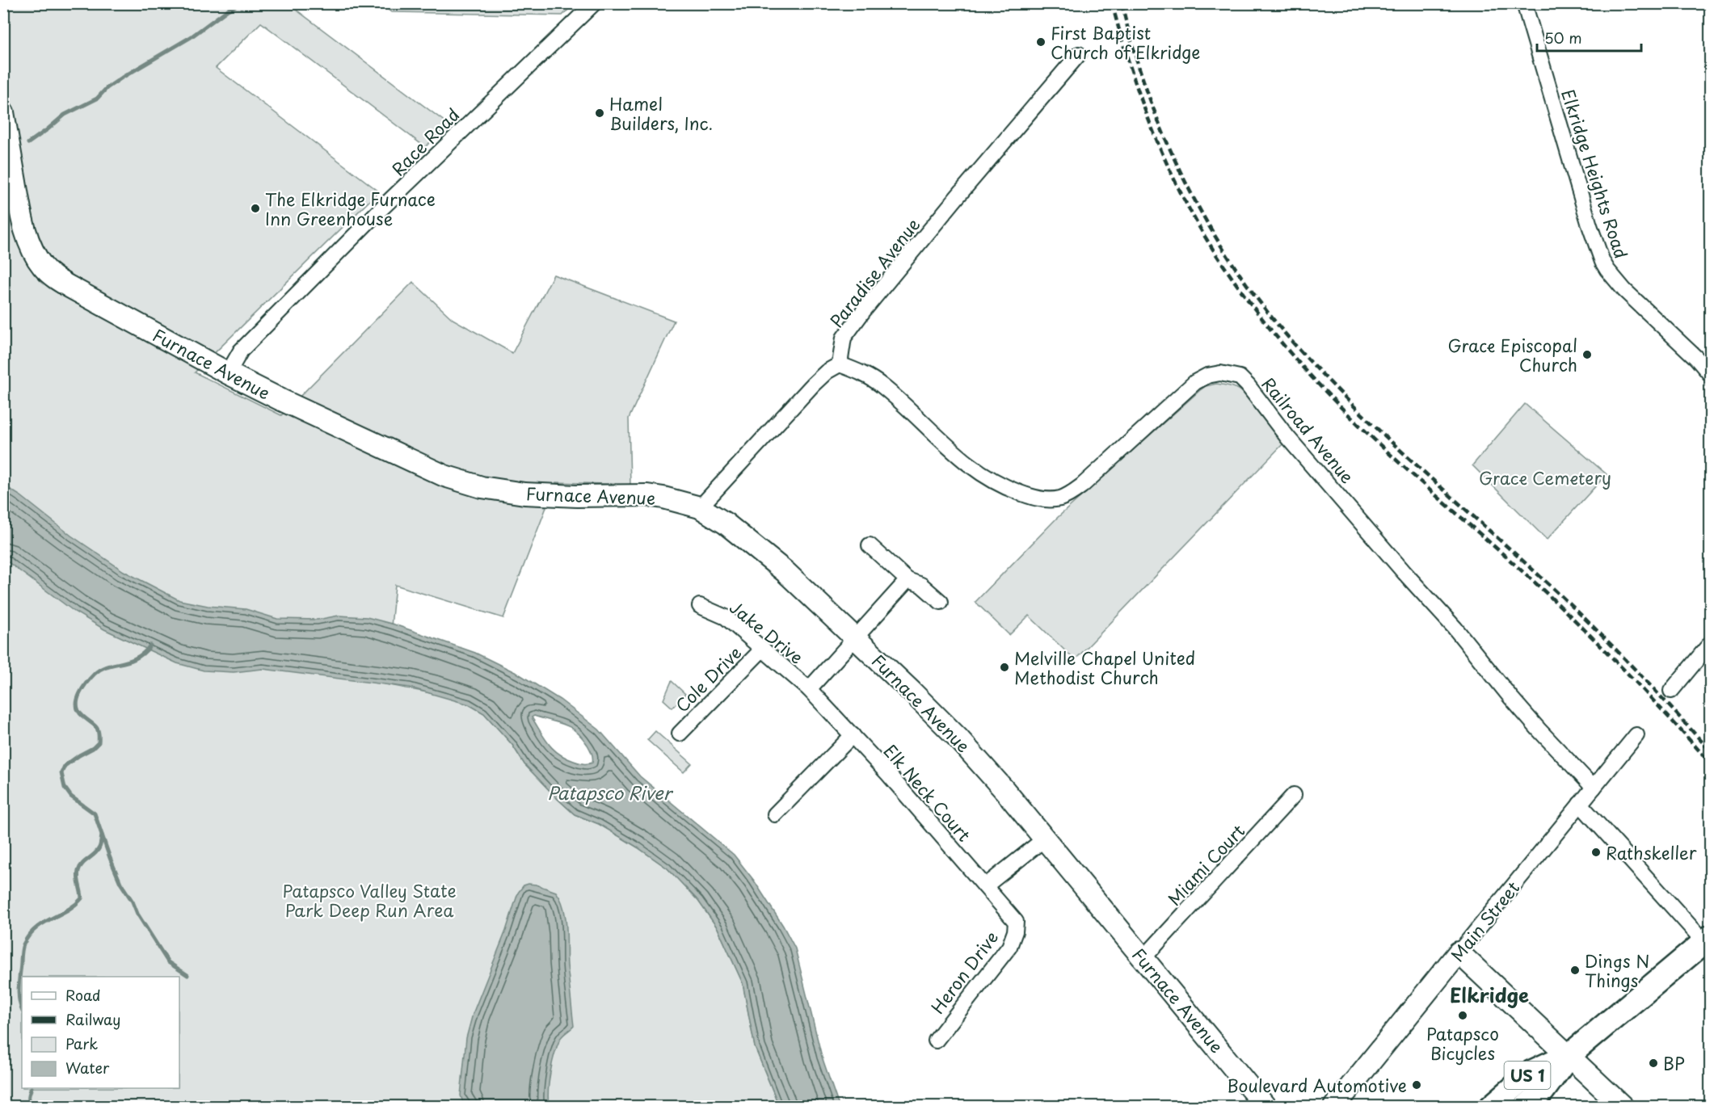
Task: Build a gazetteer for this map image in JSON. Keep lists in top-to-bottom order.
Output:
{
  "streets": {
    "main road": ["US 1"],
    "street": [
      "Race Road",
      "Elkridge Heights Road",
      "Paradise Avenue",
      "Furnace Avenue",
      "Railroad Avenue",
      "Jake Drive",
      "Cole Drive",
      "Elk Neck Court",
      "Miami Court",
      "Main Street",
      "Heron Drive"
    ]
  },
  "crossings": [
    ["Race Road", "Furnace Avenue"],
    ["Paradise Avenue", "Railroad Avenue"],
    ["Furnace Avenue", "Miami Court"],
    ["Railroad Avenue", "Main Street"],
    ["Jake Drive", "Cole Drive"],
    ["Jake Drive", "Elk Neck Court"],
    ["Elk Neck Court", "Heron Drive"]
  ],
  "districts": ["Elkridge"],
  "water": ["Patapsco River"],
  "parks": ["Grace Cemetery", "Patapsco Valley State Park Deep Run Area"],
  "places": [
    "First Baptist Church of Elkridge",
    "Hamel Builders, Inc.",
    "The Elkridge Furnace Inn Greenhouse",
    "Grace Episcopal Church",
    "Melville Chapel United Methodist Church",
    "Rathskeller",
    "Dings N Things",
    "Patapsco Bicycles",
    "BP",
    "Boulevard Automotive"
  ],
  "legend": [
    "Road",
    "Railway",
    "Park",
    "Water"
  ],
  "scale_bar": "50 m"
}
